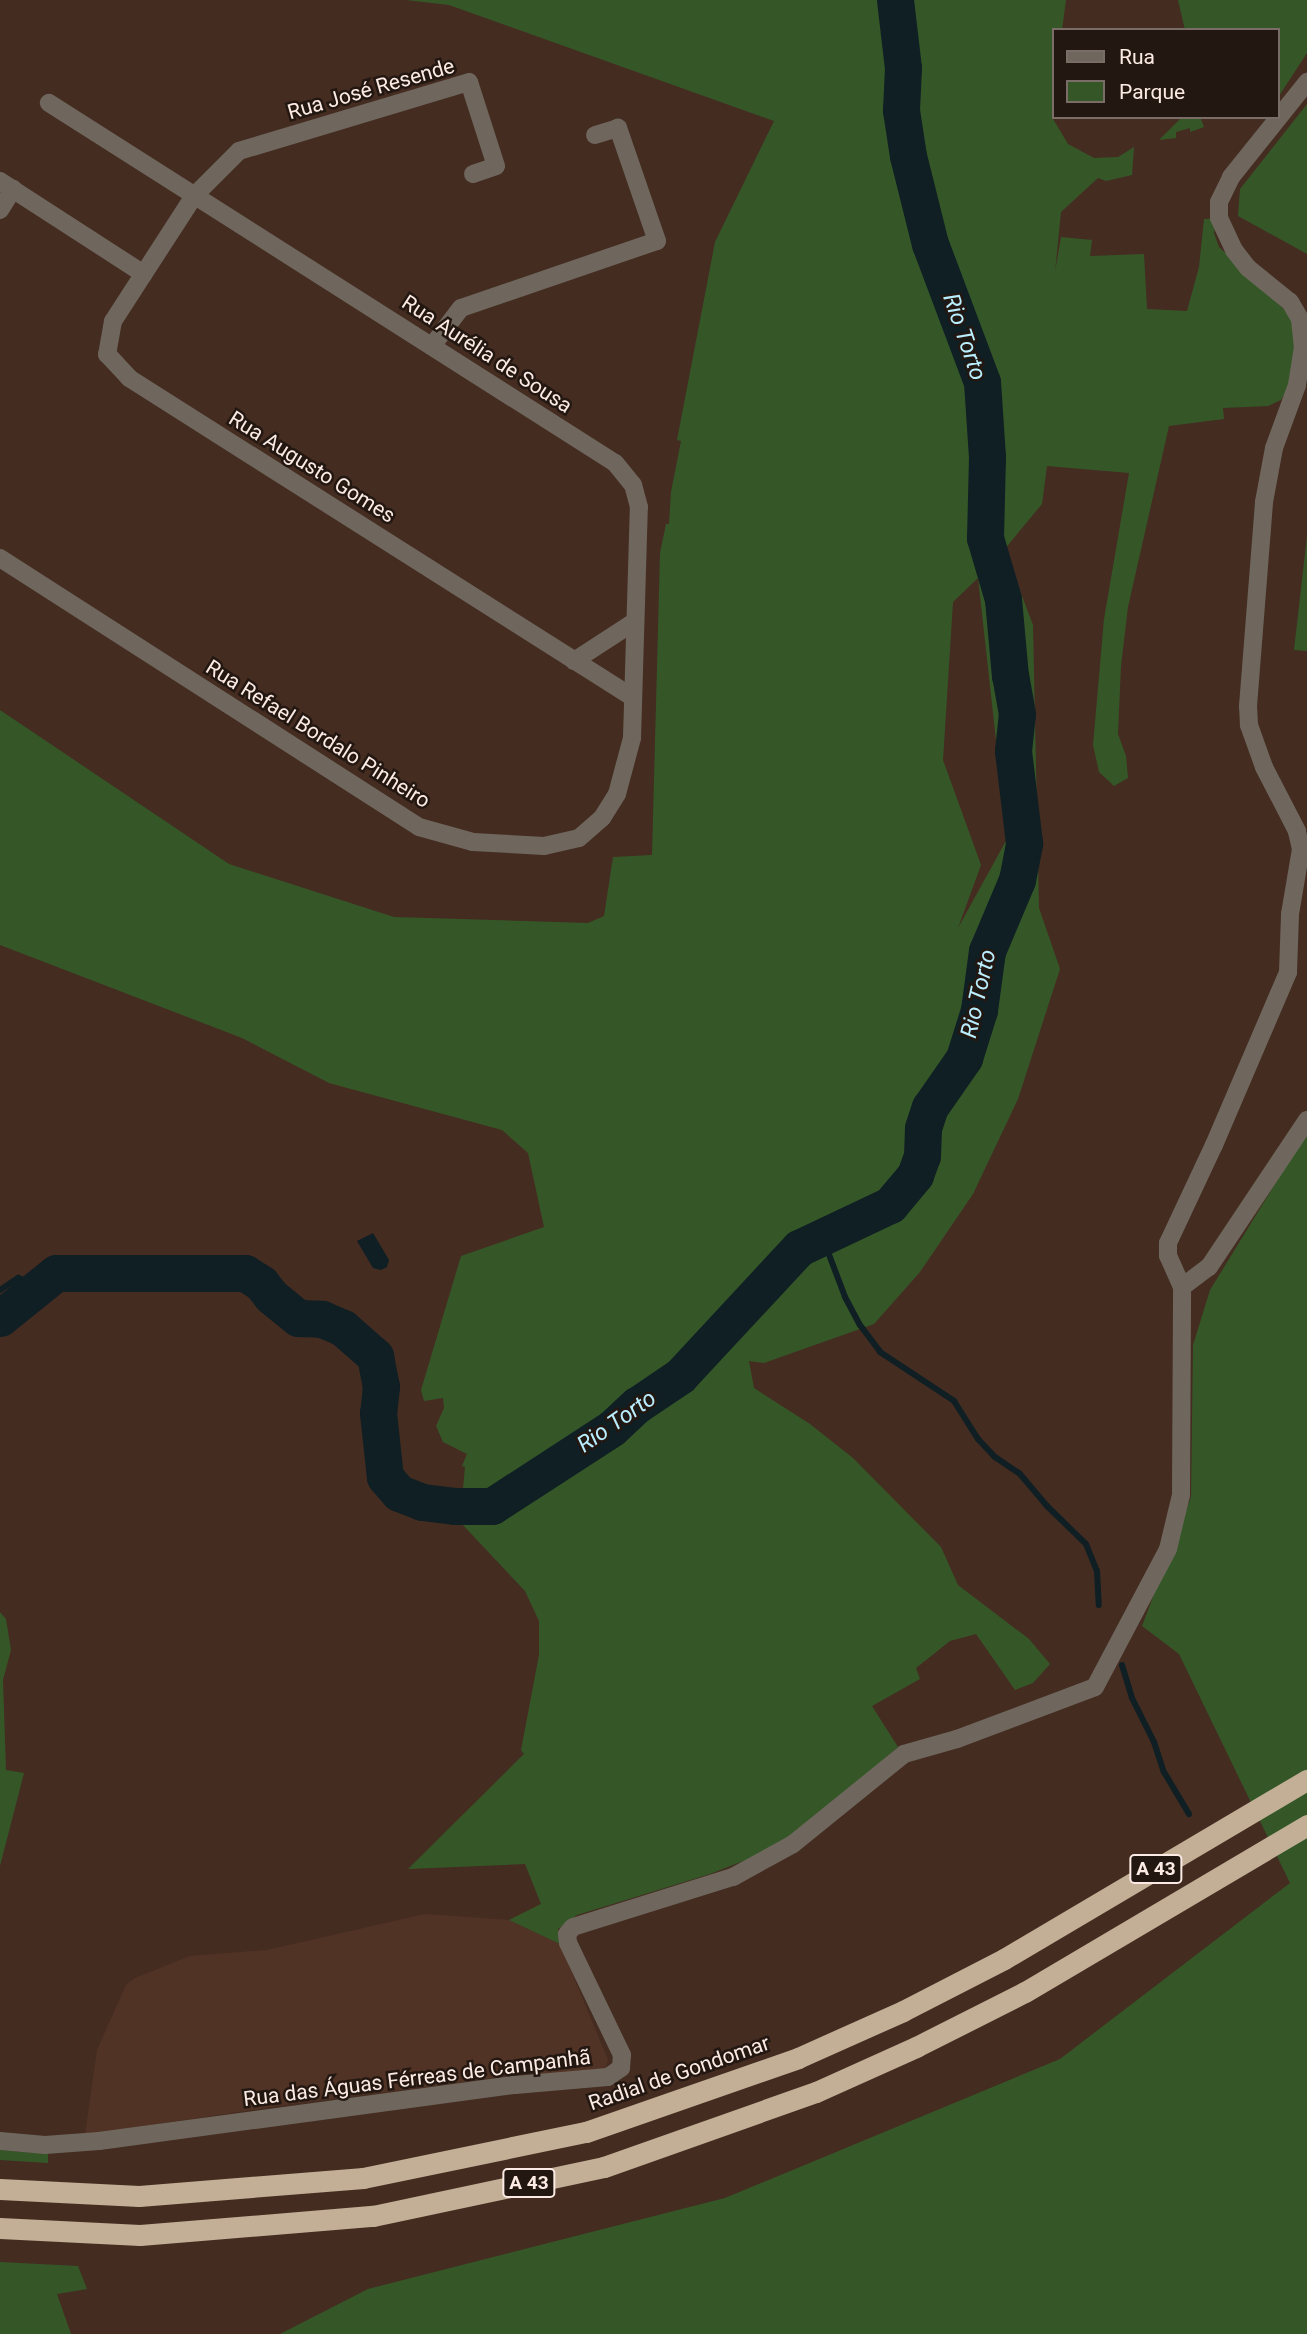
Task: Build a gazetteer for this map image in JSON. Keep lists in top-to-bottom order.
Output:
{
  "streets": {
    "highway": ["A 43", "Radial de Gondomar"],
    "street": [
      "Rua José Resende",
      "Rua Aurélia de Sousa",
      "Rua Augusto Gomes",
      "Rua Refael Bordalo Pinheiro",
      "Rua das Águas Férreas de Campanhã"
    ]
  },
  "crossings": [
    ["Rua José Resende", "Rua Aurélia de Sousa"],
    ["Rua Aurélia de Sousa", "Rua Refael Bordalo Pinheiro"],
    ["Rua Augusto Gomes", "Rua Refael Bordalo Pinheiro"]
  ],
  "water": ["Rio Torto"],
  "legend": ["Rua", "Parque"]
}
